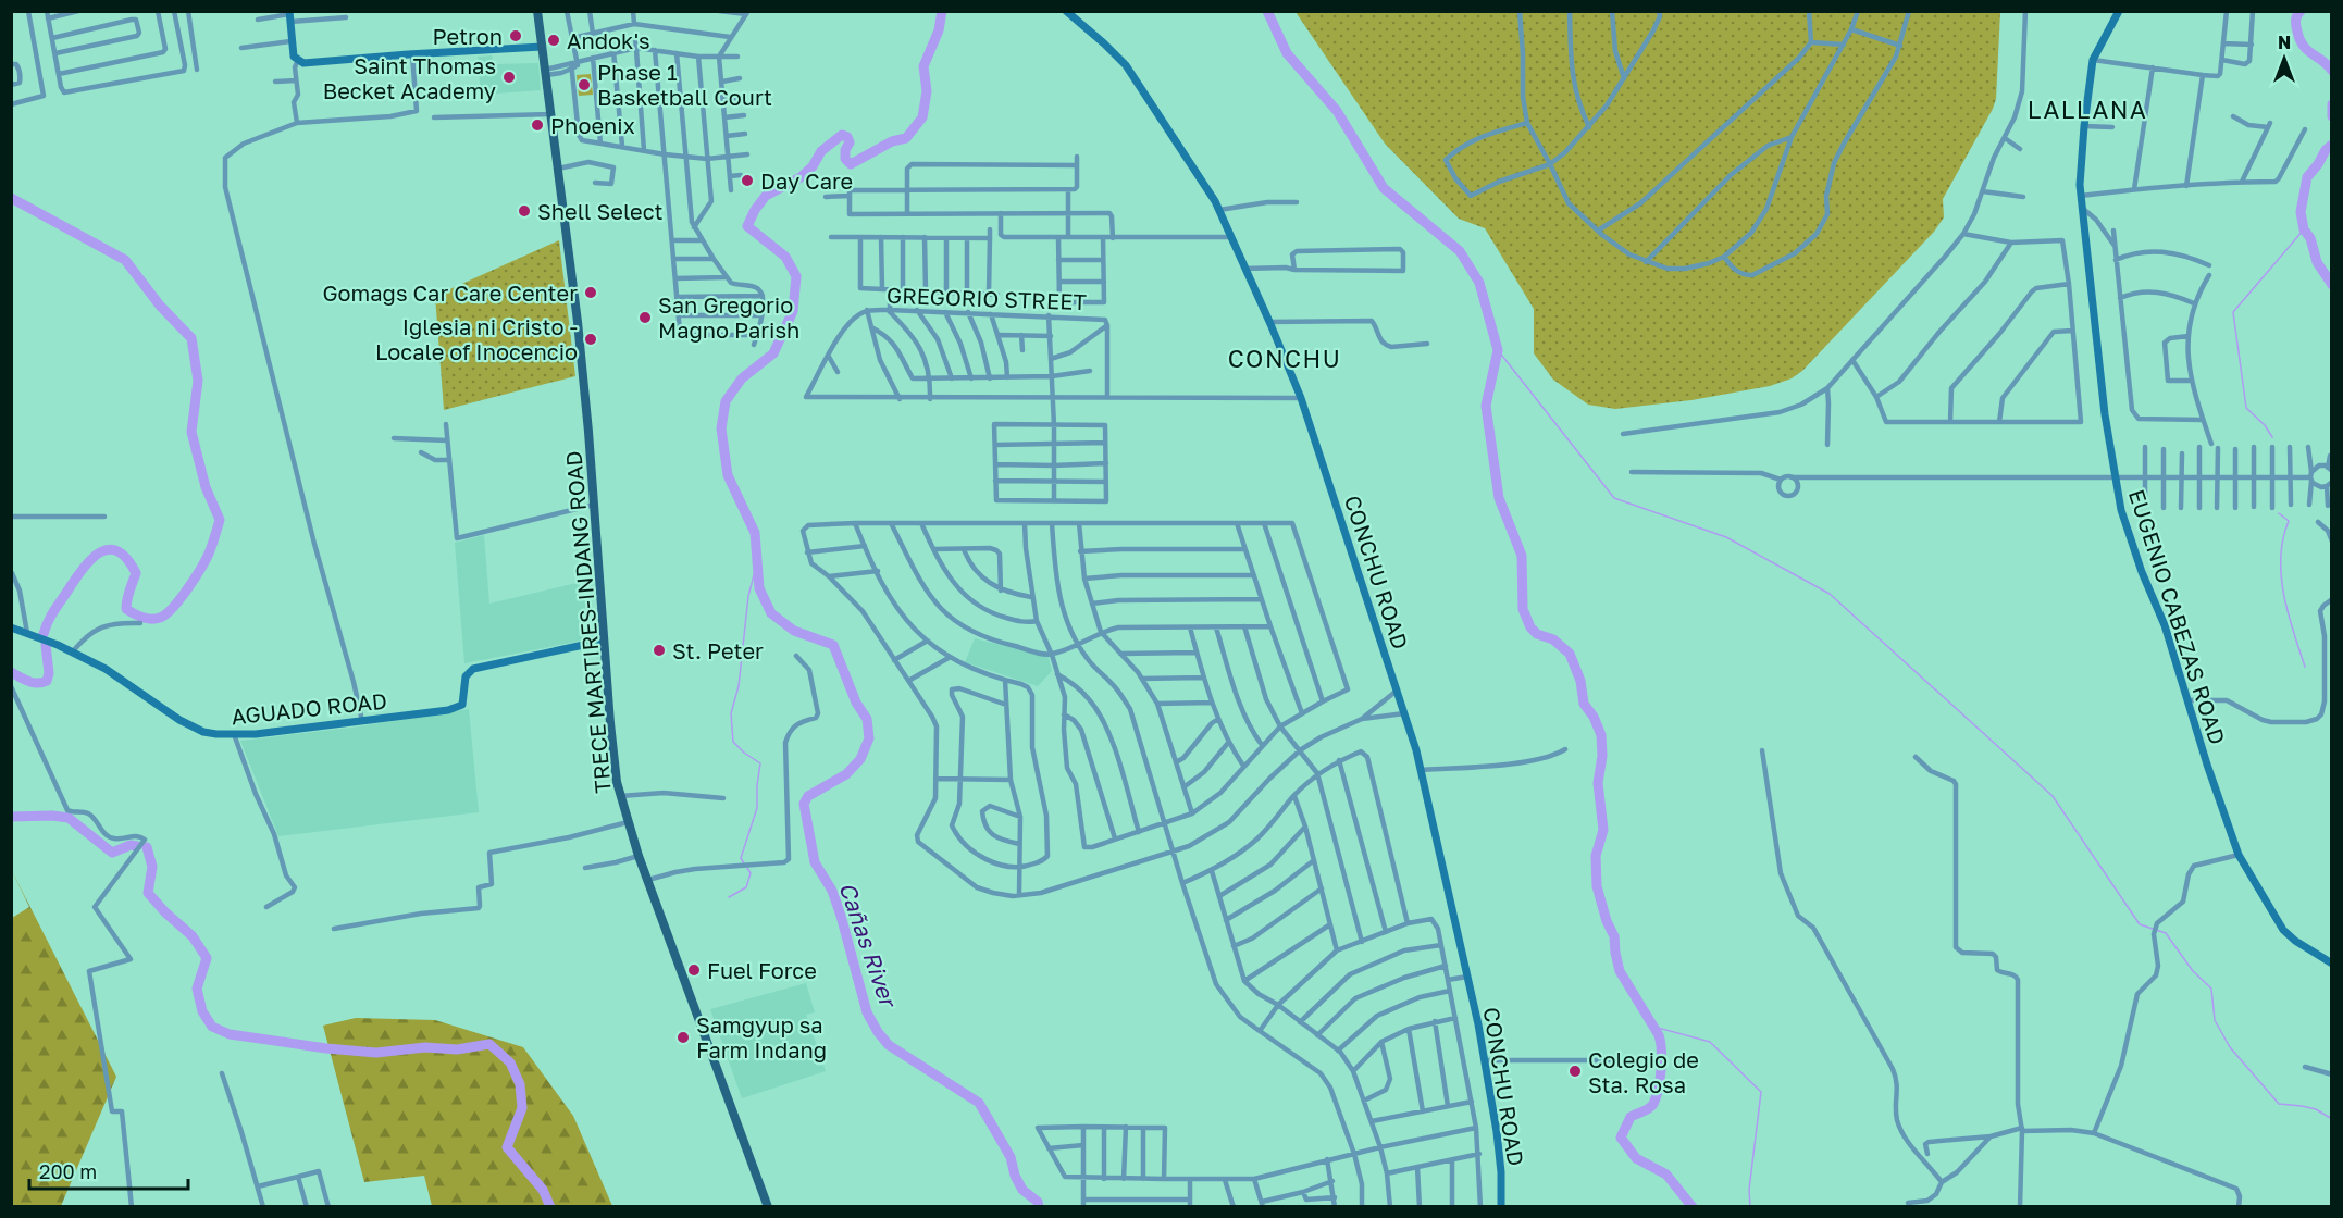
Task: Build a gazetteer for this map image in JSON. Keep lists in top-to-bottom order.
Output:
{
  "streets": {
    "main road": ["TRECE MARTIRES-INDANG ROAD"],
    "street": [
      "GREGORIO STREET",
      "CONCHU ROAD",
      "EUGENIO CABEZAS ROAD",
      "AGUADO ROAD"
    ]
  },
  "crossings": [
    ["TRECE MARTIRES-INDANG ROAD", "AGUADO ROAD"]
  ],
  "districts": ["LALLANA", "CONCHU"],
  "water": ["Cañas River"],
  "places": [
    "Petron",
    "Andok's",
    "Saint Thomas Becket Academy",
    "Phase 1 Basketball Court",
    "Phoenix",
    "Day Care",
    "Shell Select",
    "Gomags Car Care Center",
    "San Gregorio Magno Parish",
    "Iglesia ni Cristo - Locale of Inocencio",
    "St. Peter",
    "Fuel Force",
    "Samgyup sa Farm Indang",
    "Colegio de Sta. Rosa"
  ],
  "scale_bar": "200 m",
  "north": "top"
}
